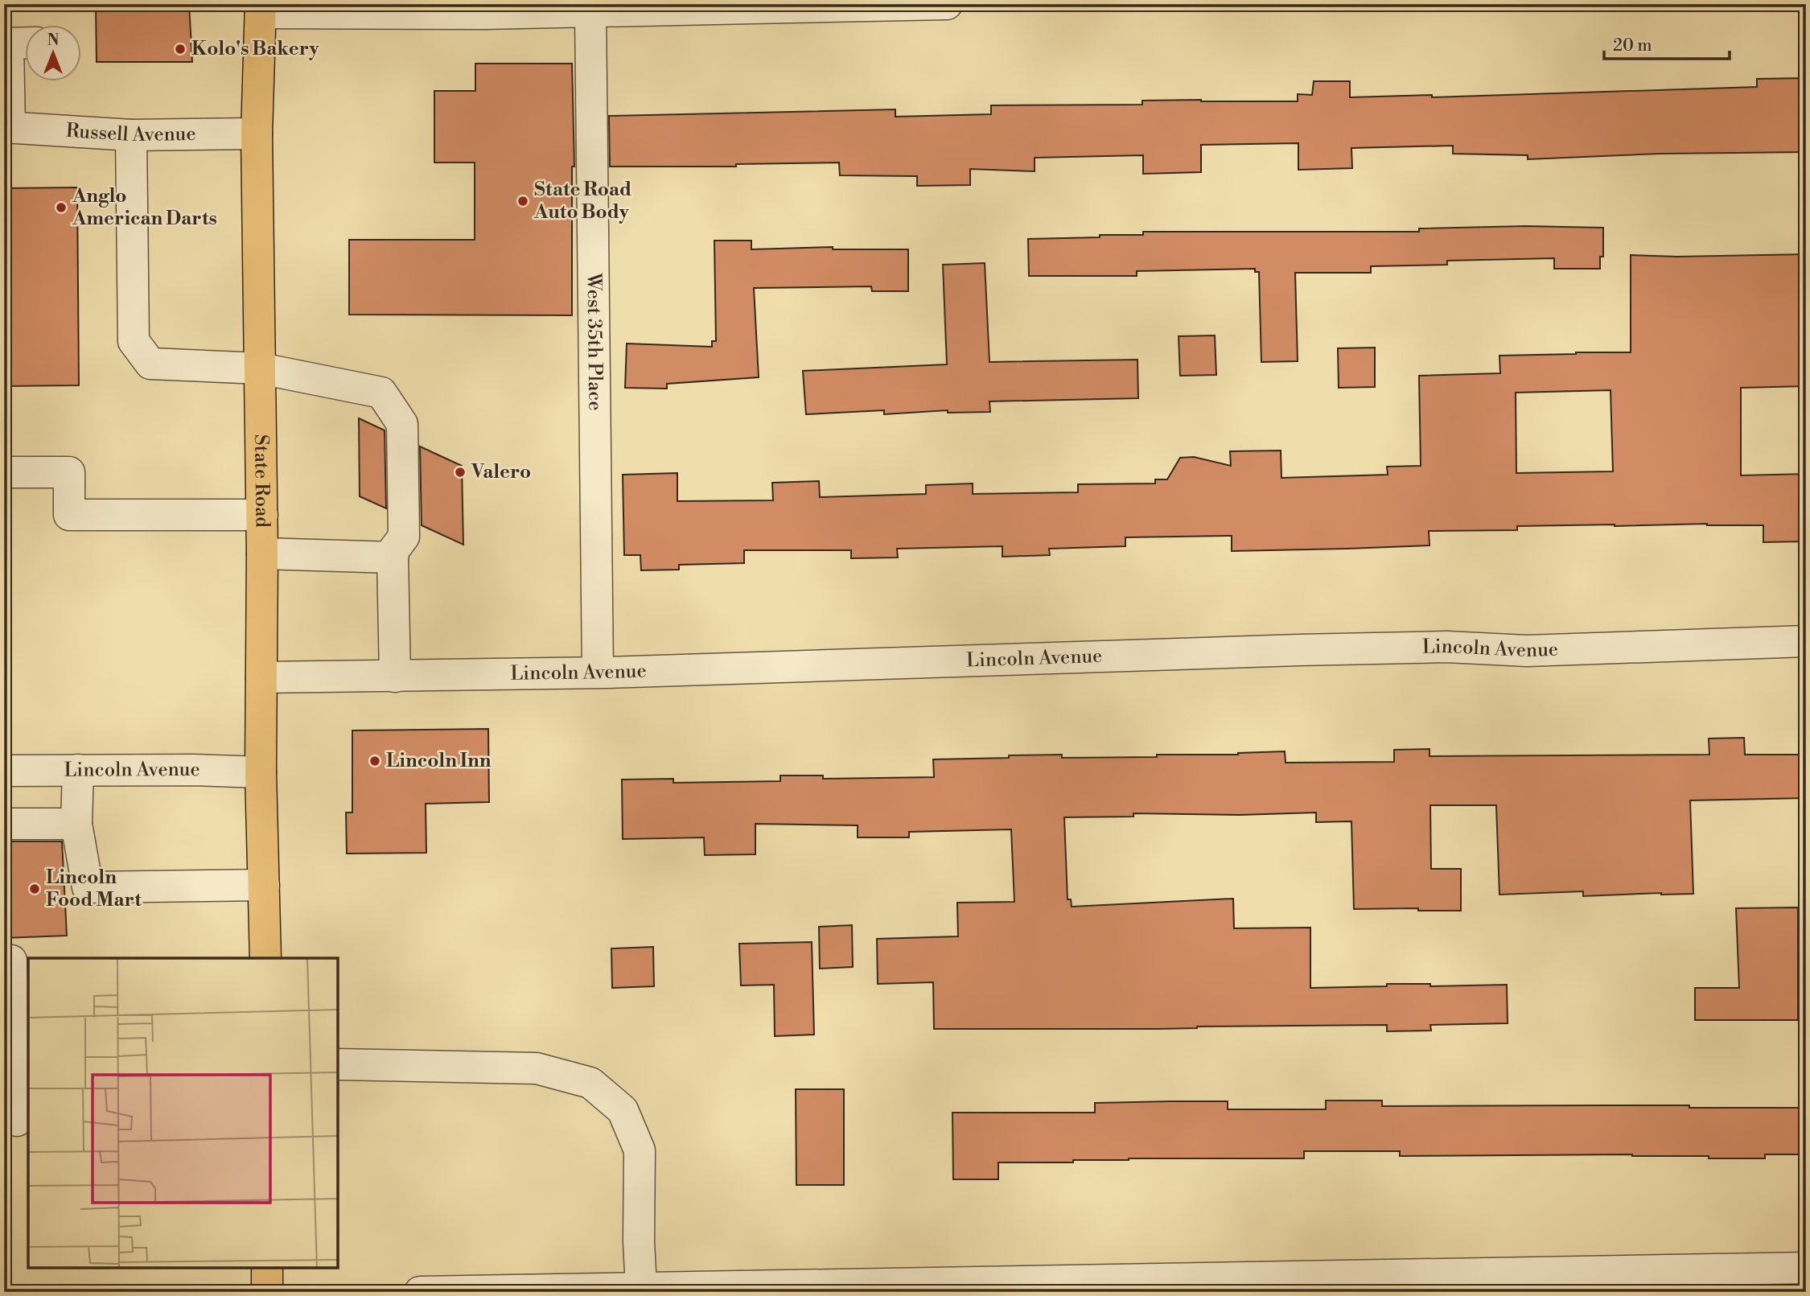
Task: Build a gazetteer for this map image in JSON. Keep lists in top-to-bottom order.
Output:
{
  "streets": {
    "main road": ["State Road"],
    "street": ["Russell Avenue", "West 35th Place", "Lincoln Avenue"]
  },
  "crossings": [
    ["Russell Avenue", "State Road"],
    ["West 35th Place", "Lincoln Avenue"],
    ["State Road", "Lincoln Avenue"]
  ],
  "places": [
    "Kolo's Bakery",
    "State Road Auto Body",
    "Anglo American Darts",
    "Valero",
    "Lincoln Inn",
    "Lincoln Food Mart"
  ],
  "scale_bar": "20 m",
  "north": "top"
}
